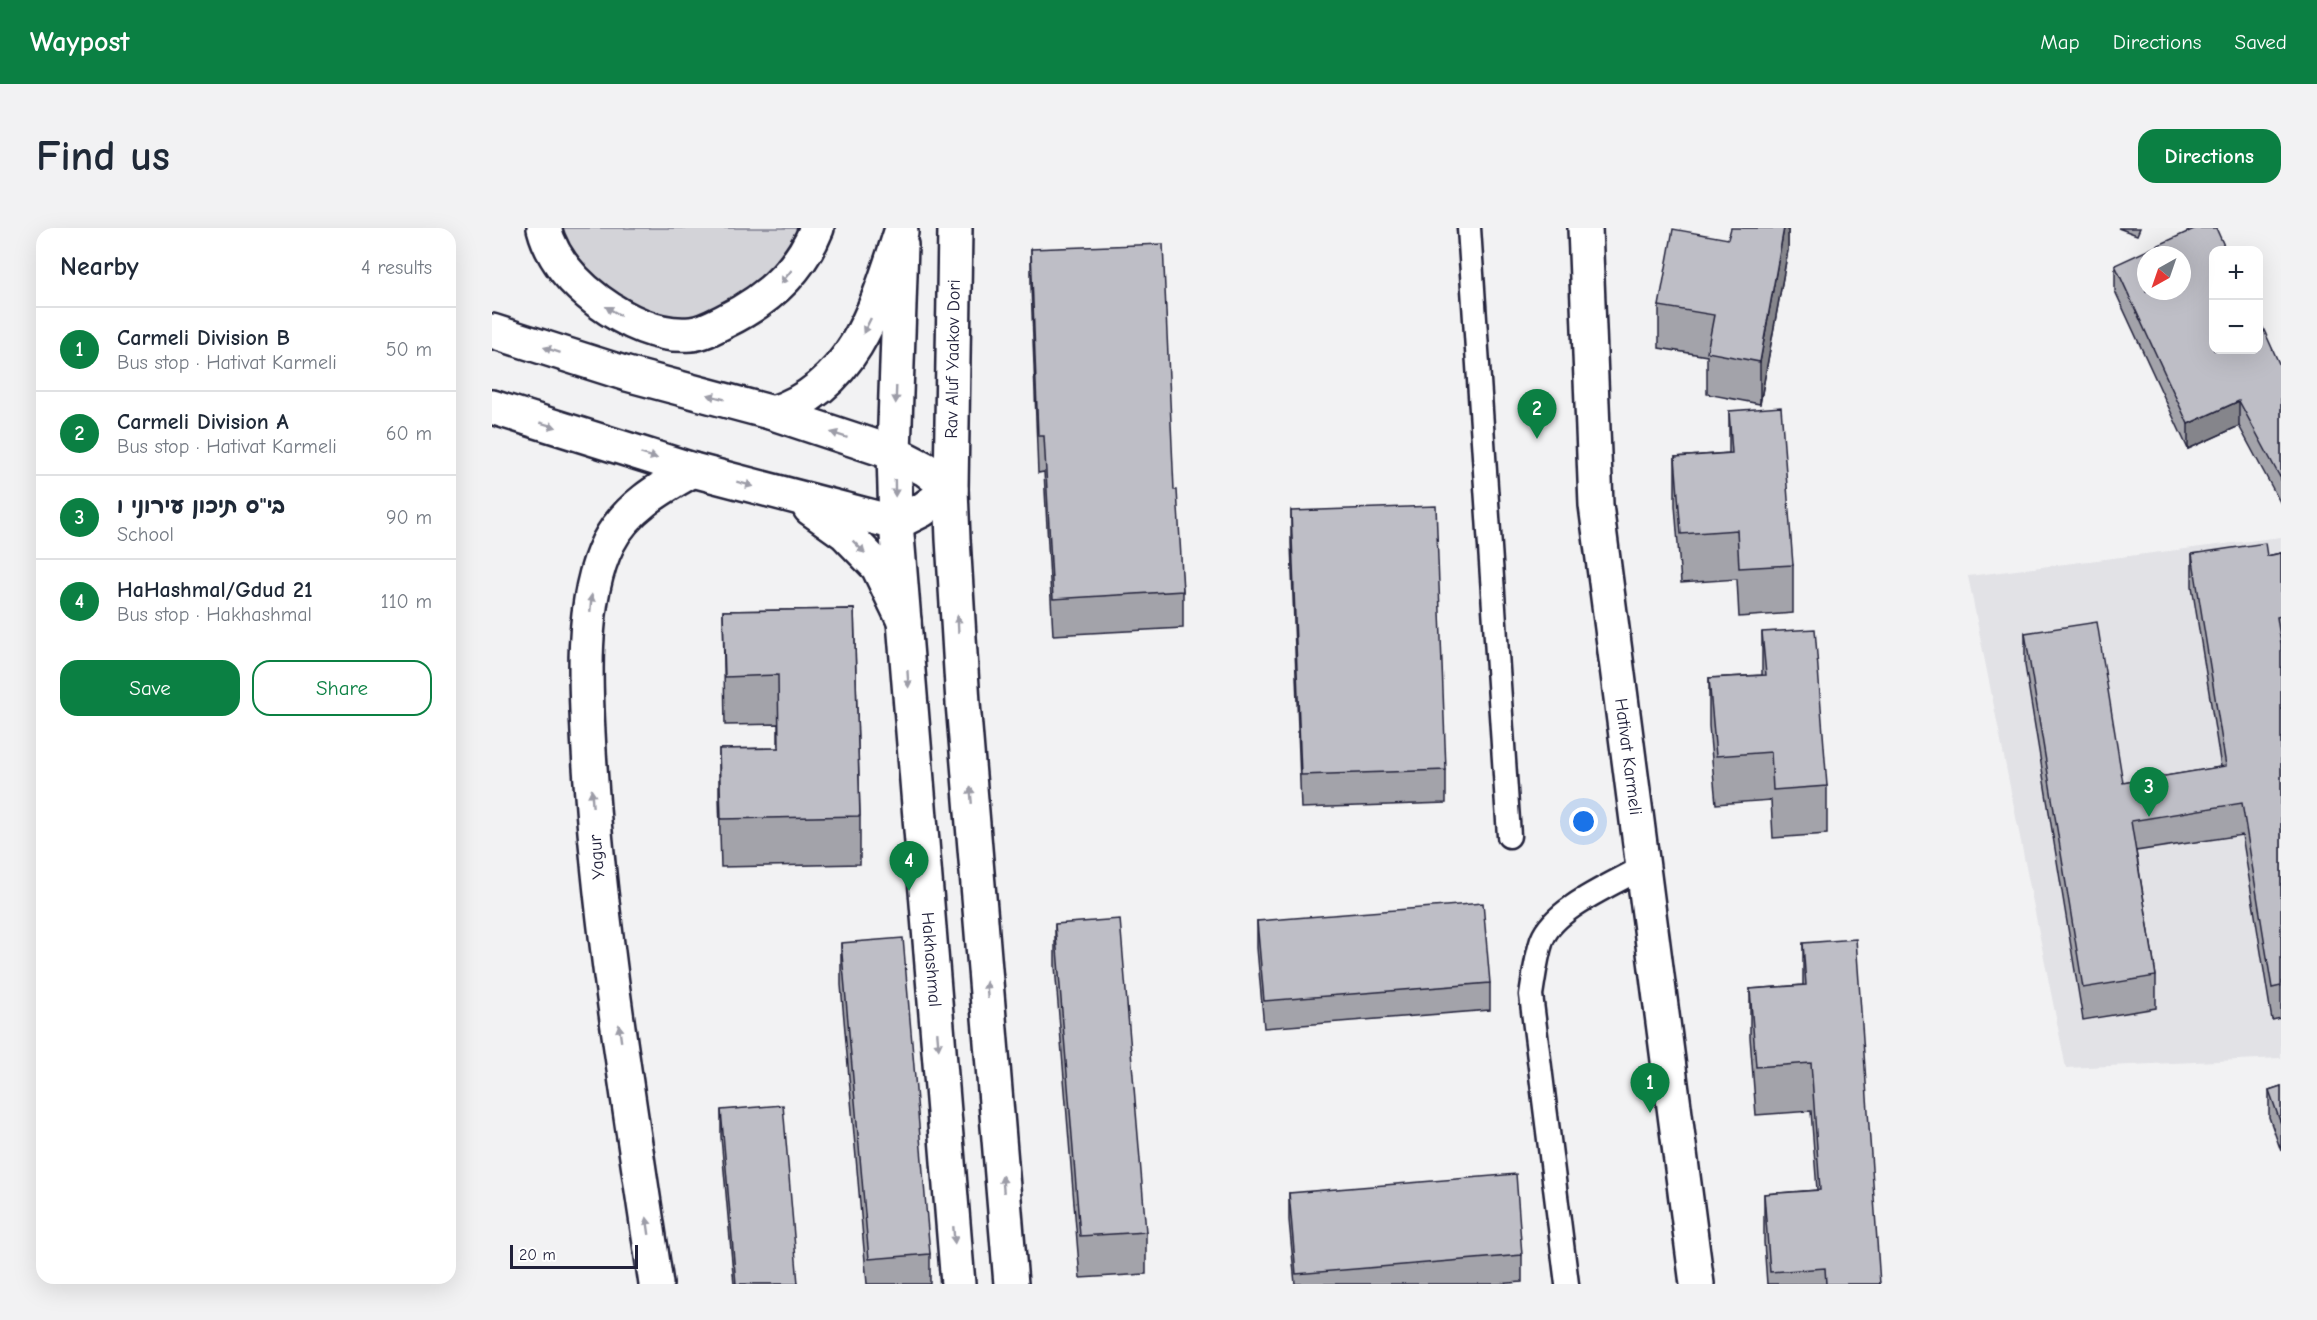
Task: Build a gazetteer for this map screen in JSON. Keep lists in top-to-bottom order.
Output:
{
  "streets": {
    "main road": [
      "Rav Aluf Yaakov Dori",
      "Hativat Karmeli",
      "Yagur",
      "Hakhashmal"
    ]
  },
  "one_way": ["Yagur"],
  "scale_bar": "20 m",
  "north": "bottom left",
  "page": {
    "header": "Waypost",
    "nav": ["Map", "Directions", "Saved"],
    "buttons": [
      "Directions",
      ["Save", "Share"]
    ],
    "title": "Find us",
    "heading": ["Nearby", "4 results"],
    "map_buttons": ["+", "−"],
    "list": [
      {
        "mark": "1",
        "name": "Carmeli Division B",
        "note": "Bus stop · Hativat Karmeli",
        "value": "50 m"
      },
      {
        "mark": "2",
        "name": "Carmeli Division A",
        "note": "Bus stop · Hativat Karmeli",
        "value": "60 m"
      },
      {
        "mark": "3",
        "name": "בי\"ס תיכון עירוני ו",
        "note": "School",
        "value": "90 m"
      },
      {
        "mark": "4",
        "name": "HaHashmal/Gdud 21",
        "note": "Bus stop · Hakhashmal",
        "value": "110 m"
      }
    ],
    "pins": [
      "2",
      "3",
      "4",
      "1"
    ],
    "scale": "20 m"
  }
}
